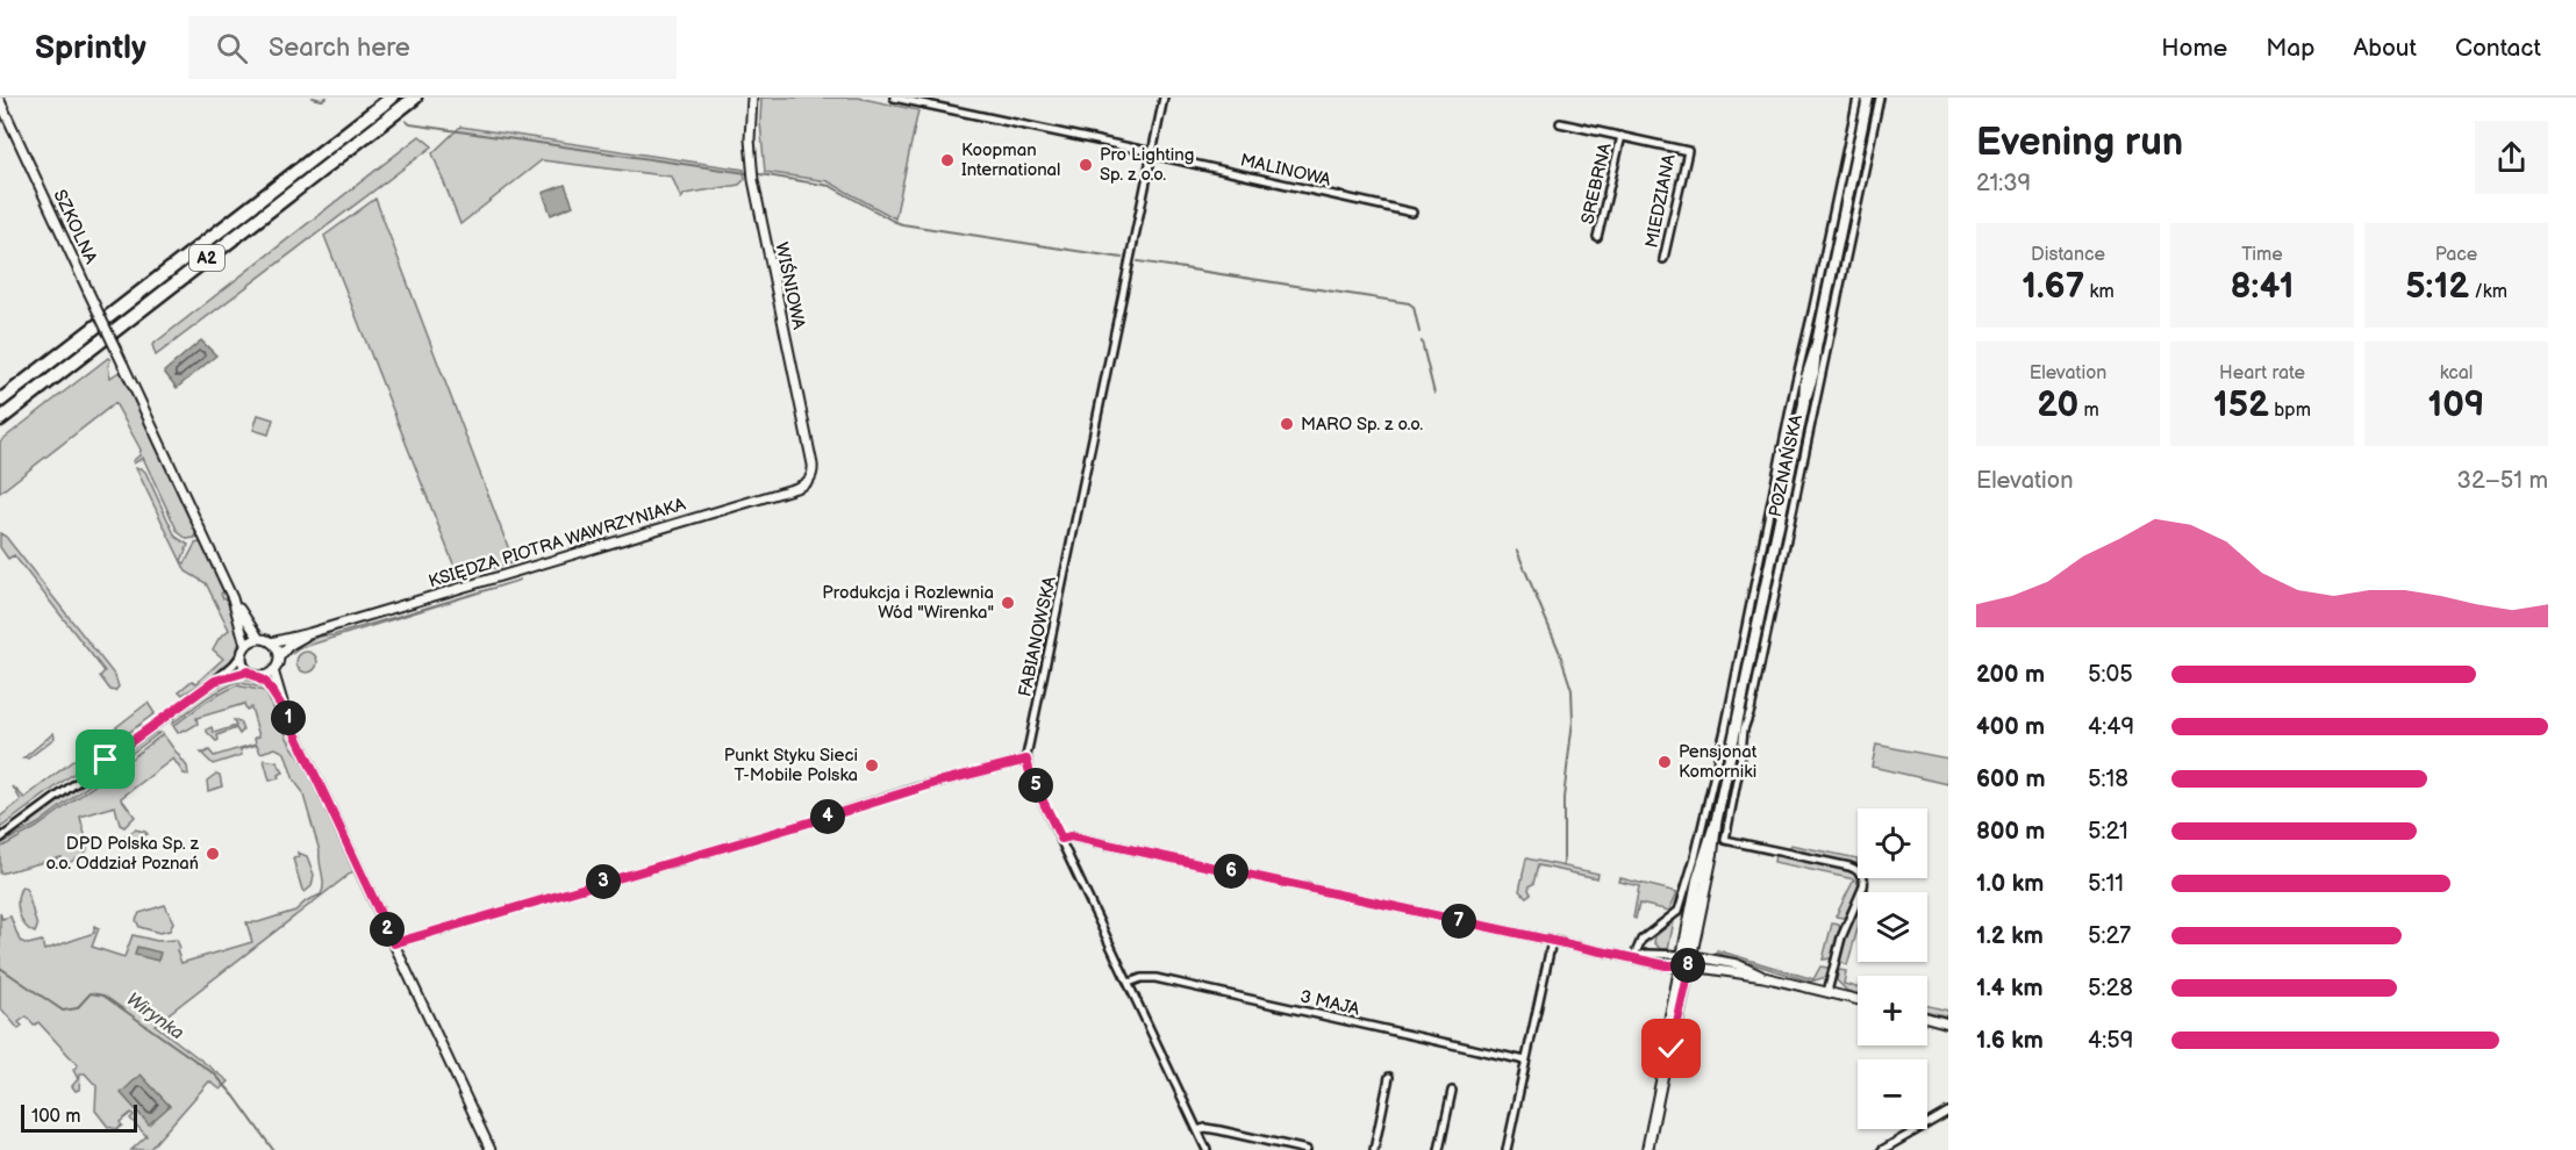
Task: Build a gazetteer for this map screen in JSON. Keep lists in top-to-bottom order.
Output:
{
  "streets": {
    "highway": ["A2"],
    "main road": ["POZNAŃSKA"],
    "street": [
      "MALINOWA",
      "SREBRNA",
      "MIEDZIANA",
      "SZKOLNA",
      "WIŚNIOWA",
      "KSIĘDZA PIOTRA WAWRZYNIAKA",
      "FABIANOWSKA",
      "3 MAJA"
    ]
  },
  "crossings": [
    ["MALINOWA", "FABIANOWSKA"],
    ["SREBRNA", "MIEDZIANA"],
    ["WIŚNIOWA", "KSIĘDZA PIOTRA WAWRZYNIAKA"]
  ],
  "water": ["Wirynka"],
  "places": [
    "Koopman International",
    "Pro Lighting Sp. z o.o.",
    "MARO Sp. z o.o.",
    "Produkcja i Rozlewnia Wód \"Wirenka\"",
    "Pensjonat Komorniki",
    "Punkt Styku Sieci T-Mobile Polska",
    "DPD Polska Sp. z o.o. Oddział Poznań"
  ],
  "scale_bar": "100 m",
  "page": {
    "header": "Sprintly",
    "search": "Search here",
    "nav": [
      "Home",
      "Map",
      "About",
      "Contact"
    ],
    "heading": ["Evening run", "21:39"],
    "stats": [
      ["Distance", "1.67 km"],
      ["Time", "8:41"],
      ["Pace", "5:12 /km"],
      ["Elevation", "20 m"],
      ["Heart rate", "152 bpm"],
      ["kcal", "109"]
    ],
    "chart": ["Elevation", "32–51 m"],
    "list": [
      {
        "name": "200 m",
        "note": "5:05"
      },
      {
        "name": "400 m",
        "note": "4:49"
      },
      {
        "name": "600 m",
        "note": "5:18"
      },
      {
        "name": "800 m",
        "note": "5:21"
      },
      {
        "name": "1.0 km",
        "note": "5:11"
      },
      {
        "name": "1.2 km",
        "note": "5:27"
      },
      {
        "name": "1.4 km",
        "note": "5:28"
      },
      {
        "name": "1.6 km",
        "note": "4:59"
      }
    ],
    "pins": [
      "1",
      "5",
      "4",
      "6",
      "3",
      "7",
      "2",
      "8"
    ],
    "map_buttons": ["+", "−"],
    "scale": "100 m"
  }
}
